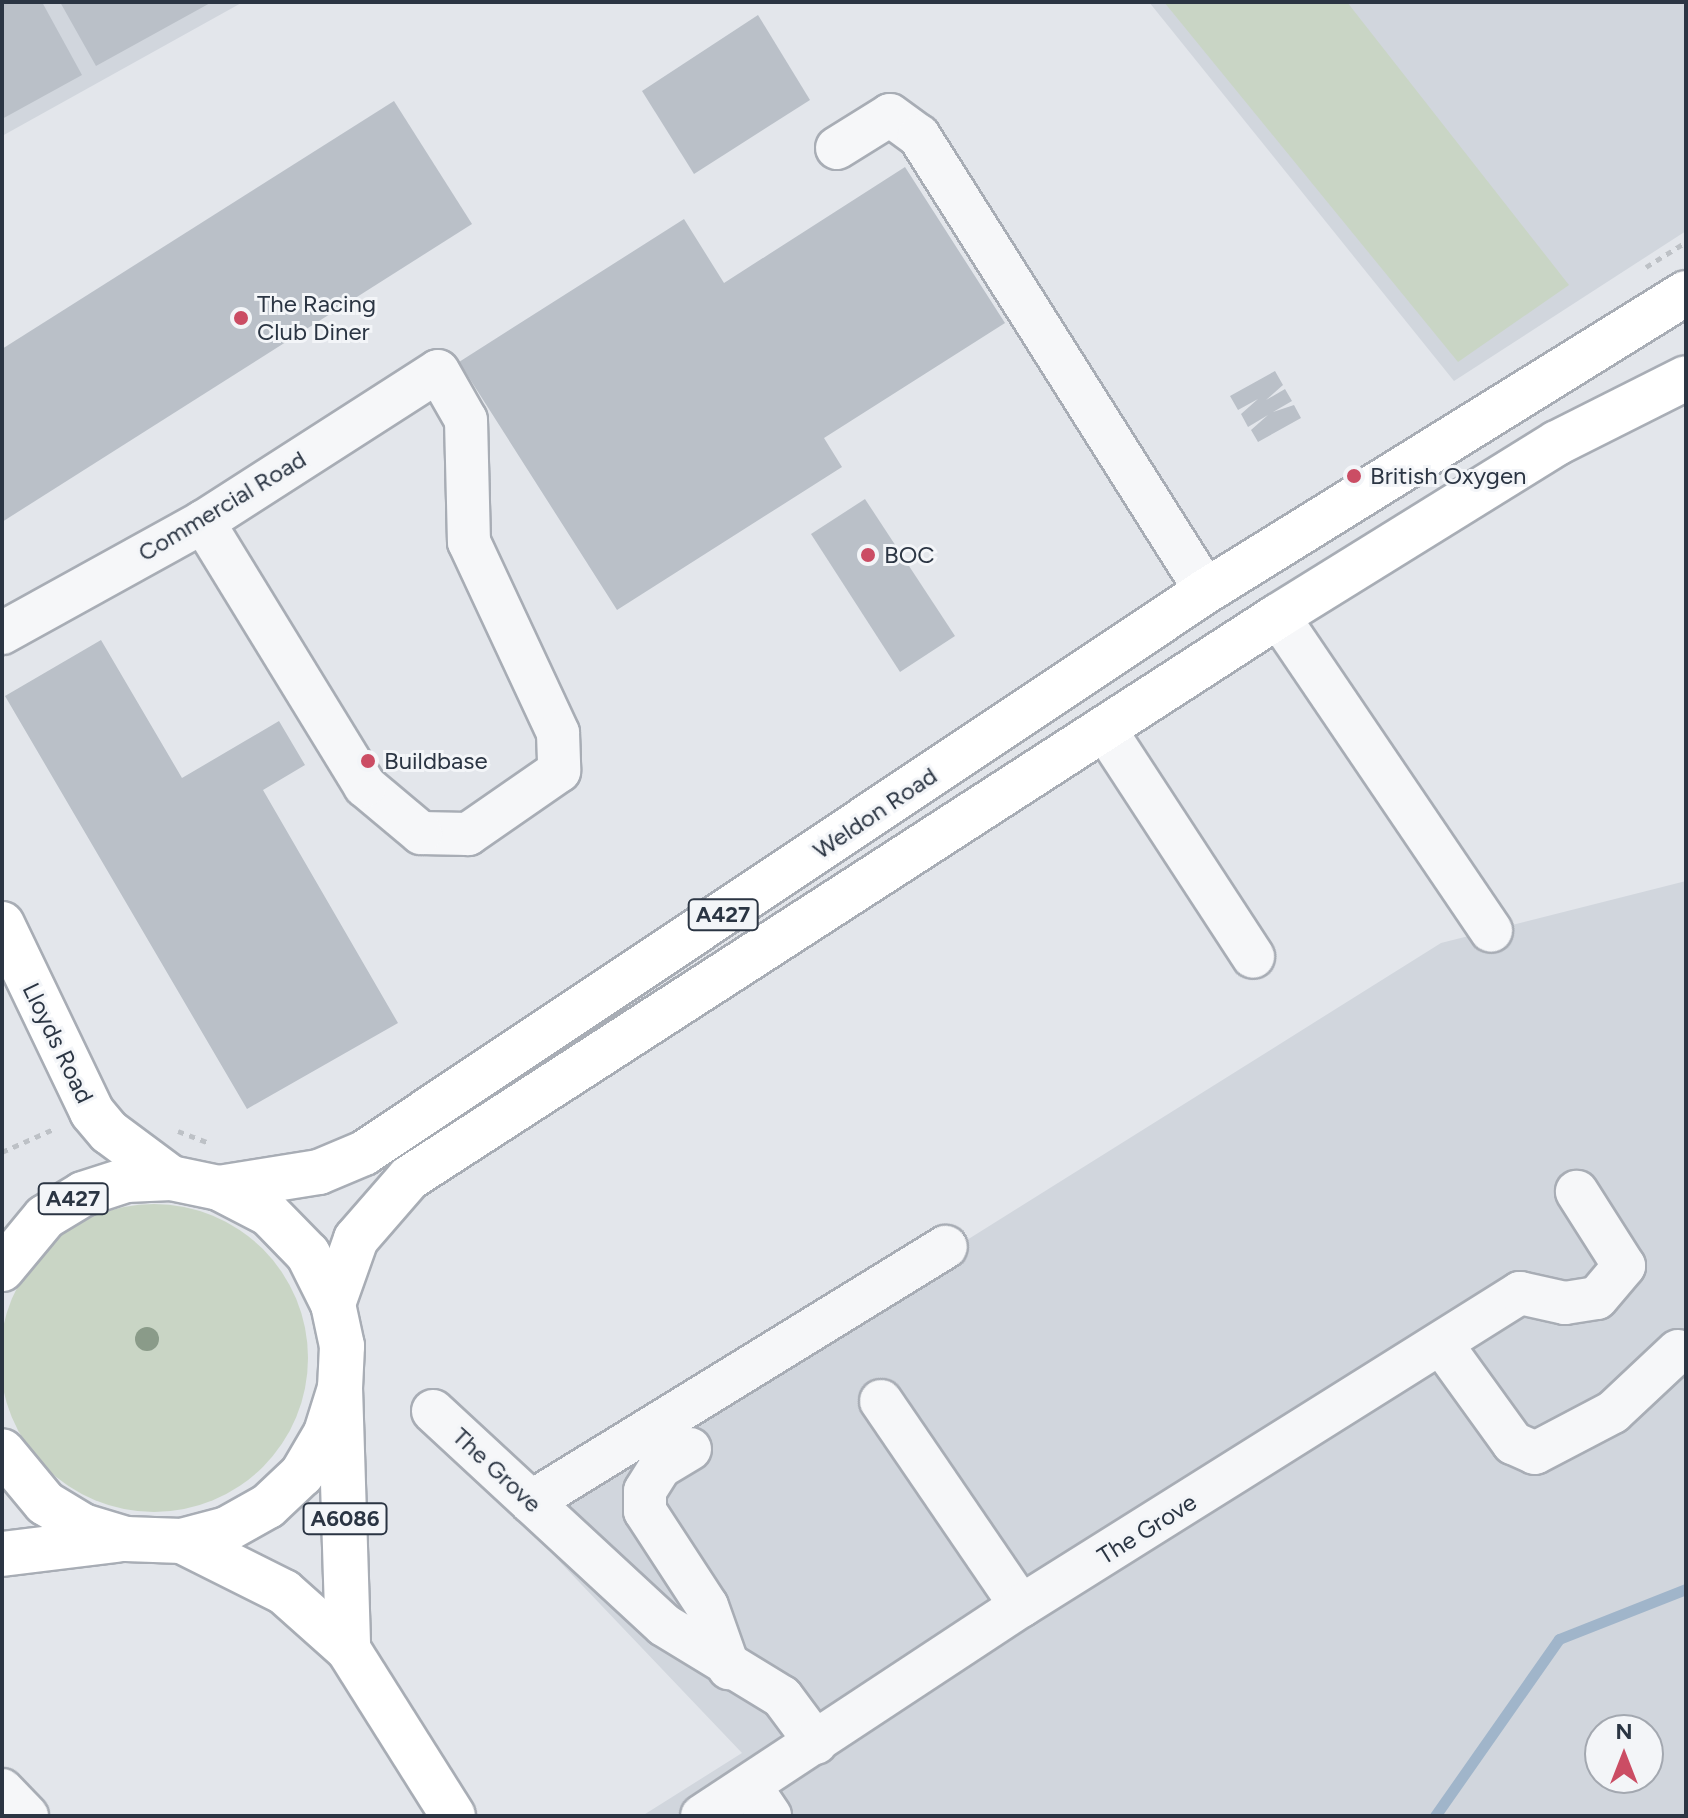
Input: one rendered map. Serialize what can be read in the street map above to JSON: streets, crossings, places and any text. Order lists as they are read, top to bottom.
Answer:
{
  "streets": {
    "main road": [
      "Weldon Road",
      "A427",
      "Lloyds Road",
      "A6086"
    ],
    "street": ["Commercial Road", "The Grove"]
  },
  "crossings": [
    ["Weldon Road", "A427"],
    ["A427", "Lloyds Road"],
    ["A427", "A6086"]
  ],
  "places": [
    "The Racing Club Diner",
    "British Oxygen",
    "BOC",
    "Buildbase"
  ],
  "north": "top"
}
